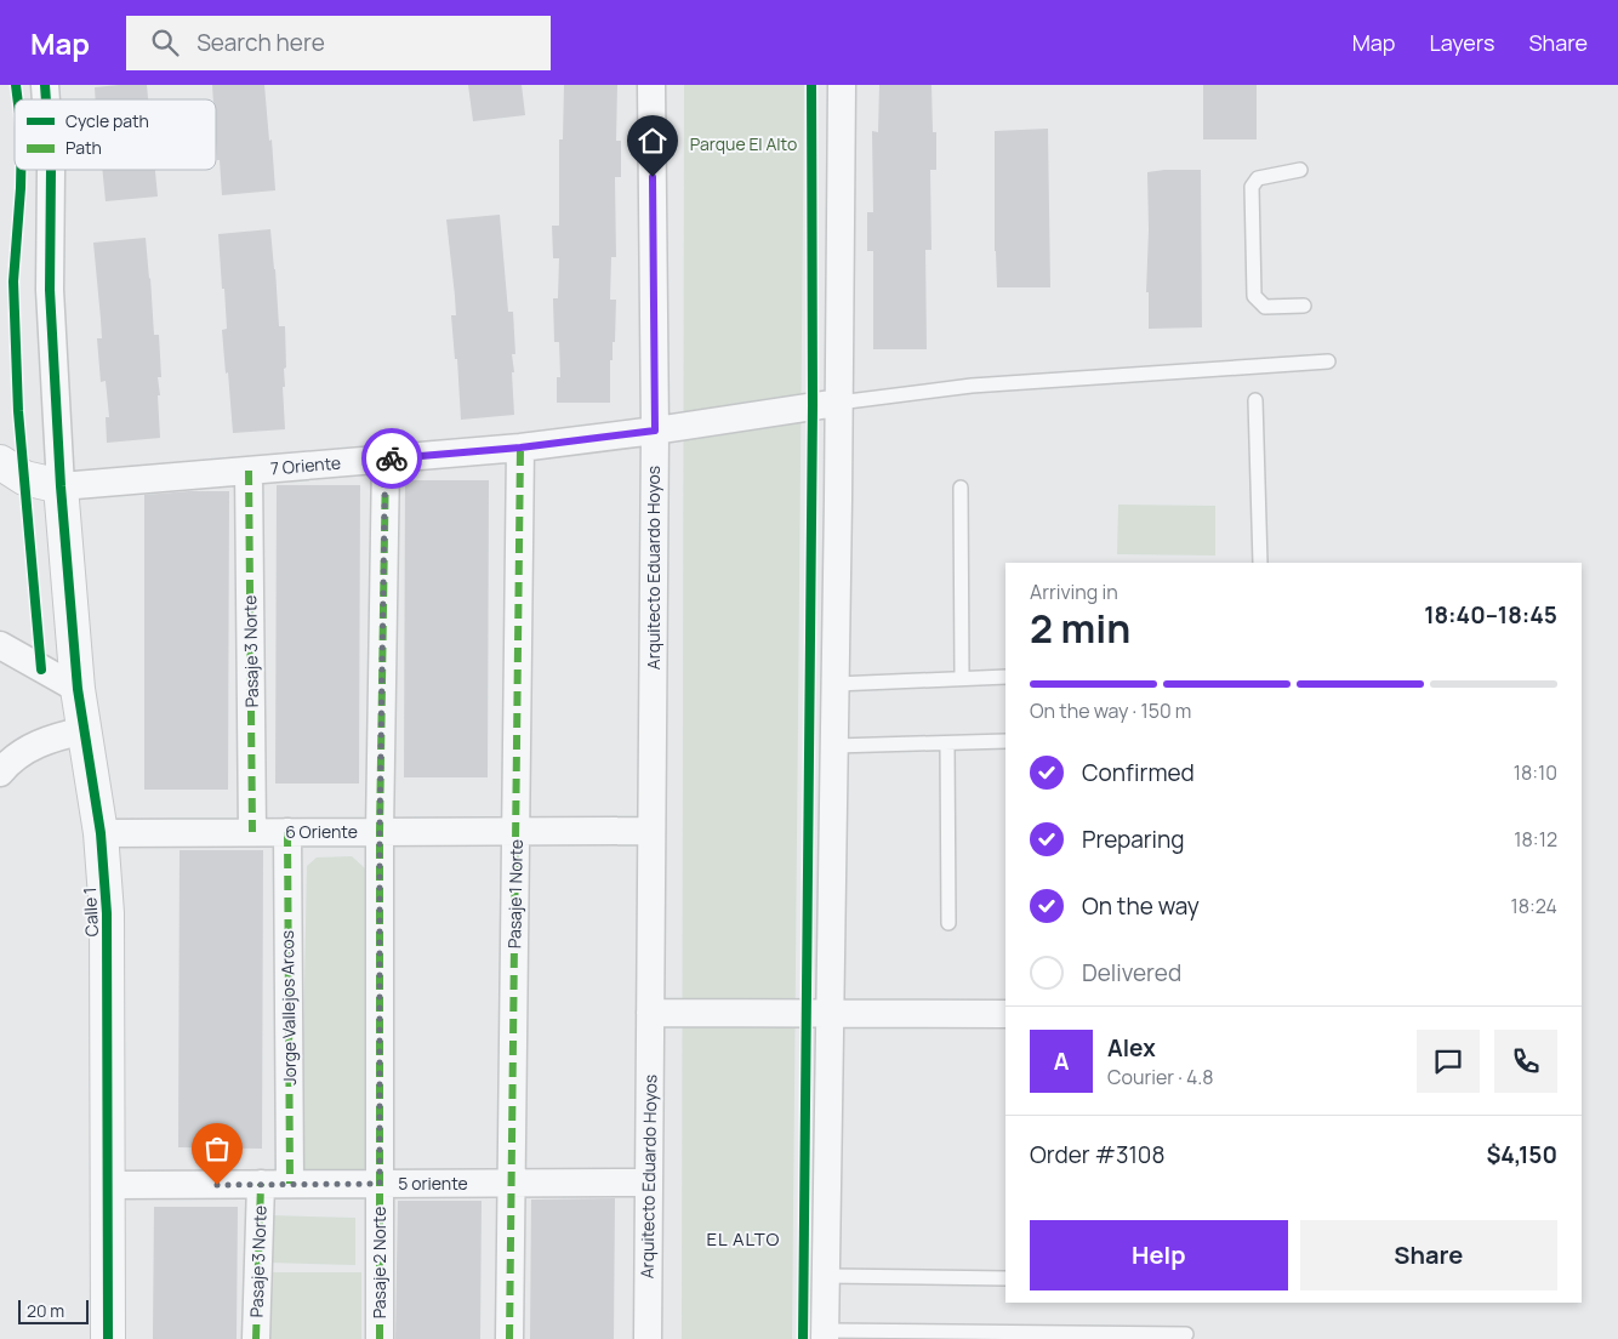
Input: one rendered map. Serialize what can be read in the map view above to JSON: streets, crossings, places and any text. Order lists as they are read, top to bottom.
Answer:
{
  "streets": {
    "street": [
      "7 Oriente",
      "Arquitecto Eduardo Hoyos",
      "Pasaje 3 Norte",
      "6 Oriente",
      "Pasaje 1 Norte",
      "Calle 1",
      "Jorge Vallejos Arcos",
      "5 oriente",
      "Pasaje 2 Norte"
    ]
  },
  "crossings": [
    ["7 Oriente", "Arquitecto Eduardo Hoyos"],
    ["7 Oriente", "Pasaje 3 Norte"],
    ["7 Oriente", "Pasaje 1 Norte"],
    ["7 Oriente", "Calle 1"],
    ["7 Oriente", "Pasaje 2 Norte"],
    ["Arquitecto Eduardo Hoyos", "6 Oriente"],
    ["Arquitecto Eduardo Hoyos", "5 oriente"],
    ["Pasaje 3 Norte", "6 Oriente"],
    ["Pasaje 3 Norte", "5 oriente"],
    ["6 Oriente", "Pasaje 1 Norte"],
    ["6 Oriente", "Calle 1"],
    ["6 Oriente", "Jorge Vallejos Arcos"],
    ["6 Oriente", "Pasaje 2 Norte"],
    ["Pasaje 1 Norte", "5 oriente"],
    ["Calle 1", "5 oriente"],
    ["Jorge Vallejos Arcos", "5 oriente"],
    ["5 oriente", "Pasaje 2 Norte"]
  ],
  "districts": ["EL ALTO"],
  "parks": ["Parque El Alto"],
  "legend": ["Cycle path", "Path"],
  "scale_bar": "20 m",
  "page": {
    "header": "Map",
    "search": "Search here",
    "nav": ["Map", "Layers", "Share"],
    "heading": ["2 min", "Arriving in", "18:40–18:45"],
    "panel": [
      "Alex",
      "Courier · 4.8",
      "Order #3108",
      "$4,150"
    ],
    "bar": "On the way · 150 m",
    "list": [
      ["Confirmed", "18:10"],
      ["Preparing", "18:12"],
      ["On the way", "18:24"],
      "Delivered"
    ],
    "round": "A",
    "buttons": ["Help", "Share"],
    "scale": "20 m"
  }
}
